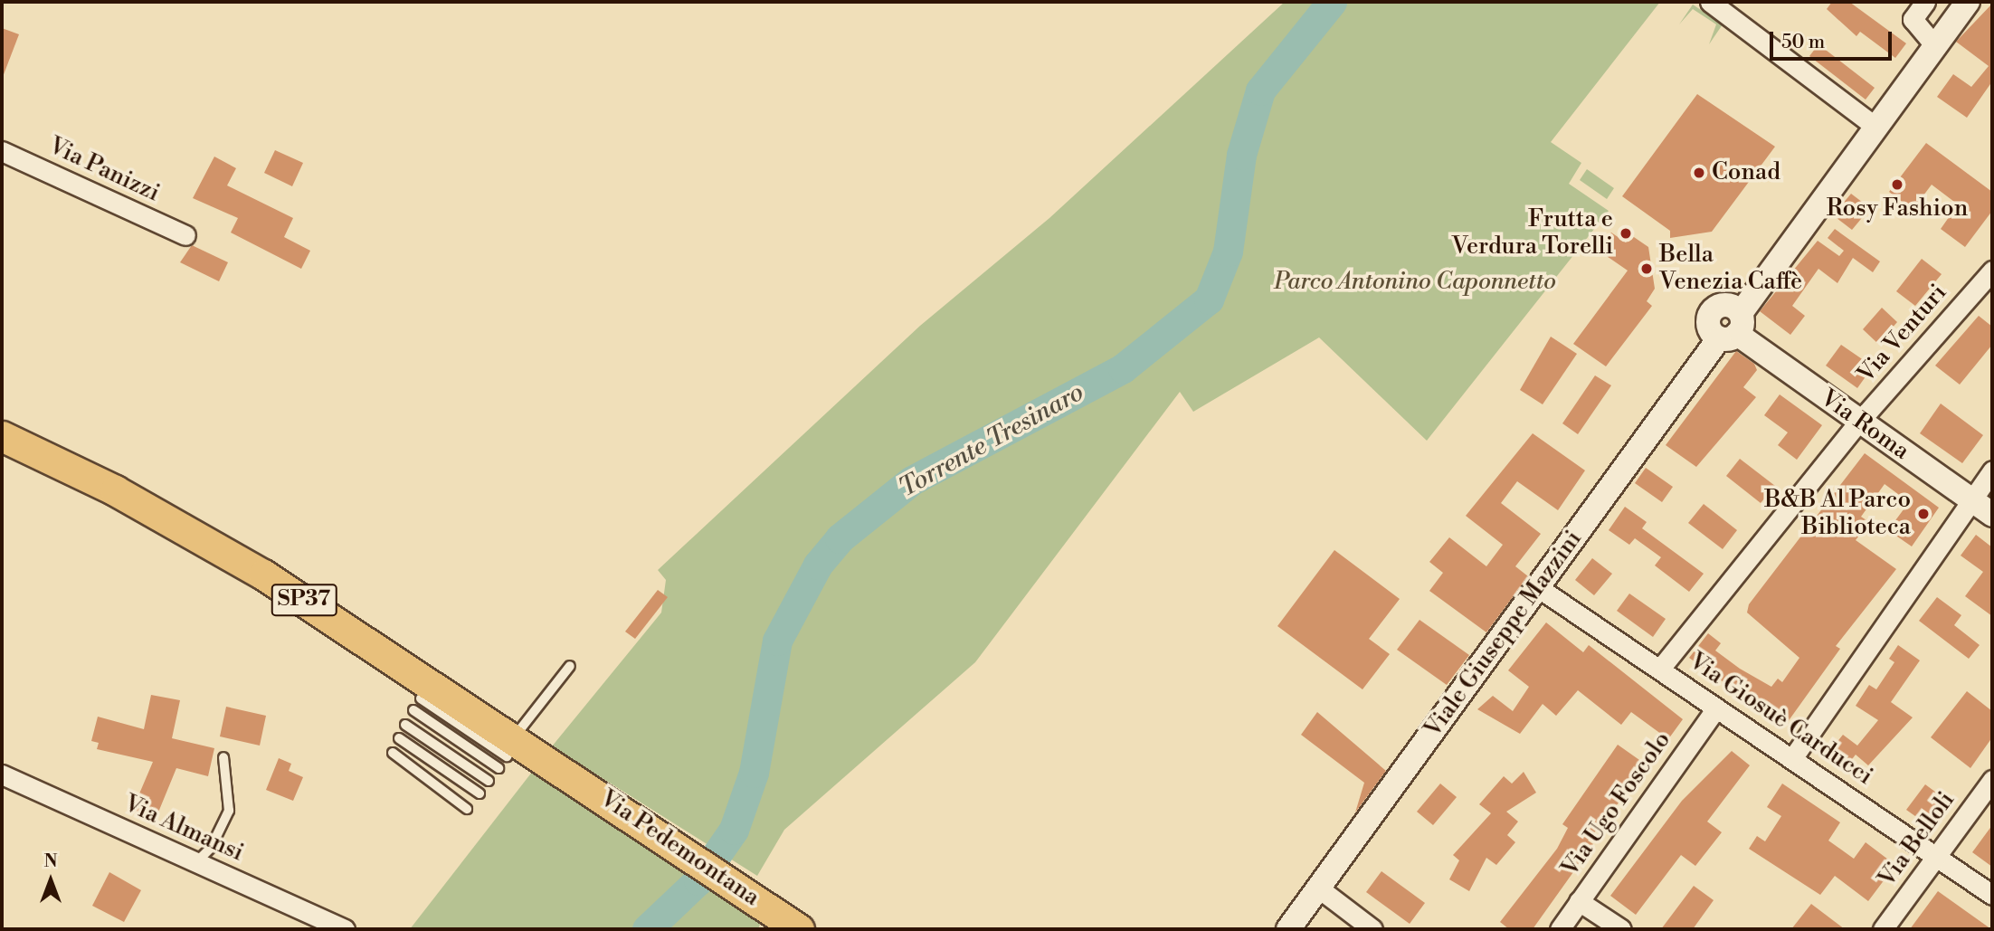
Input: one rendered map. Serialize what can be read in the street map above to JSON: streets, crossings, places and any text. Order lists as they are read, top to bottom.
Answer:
{
  "streets": {
    "main road": ["SP37", "Via Pedemontana"],
    "street": [
      "Via Panizzi",
      "Via Venturi",
      "Via Roma",
      "Viale Giuseppe Mazzini",
      "Via Giosuè Carducci",
      "Via Ugo Foscolo",
      "Via Almansi",
      "Via Belloli"
    ]
  },
  "crossings": [
    ["Via Venturi", "Via Roma"],
    ["Via Venturi", "Via Giosuè Carducci"],
    ["Via Roma", "Viale Giuseppe Mazzini"],
    ["SP37", "Via Pedemontana"],
    ["Viale Giuseppe Mazzini", "Via Giosuè Carducci"],
    ["Via Giosuè Carducci", "Via Ugo Foscolo"],
    ["Via Giosuè Carducci", "Via Belloli"]
  ],
  "water": ["Torrente Tresinaro"],
  "parks": ["Parco Antonino Caponnetto"],
  "places": [
    "Conad",
    "Rosy Fashion",
    "Frutta e Verdura Torelli",
    "Bella Venezia Caffè",
    "B&B Al Parco Biblioteca"
  ],
  "scale_bar": "50 m",
  "north": "top"
}
